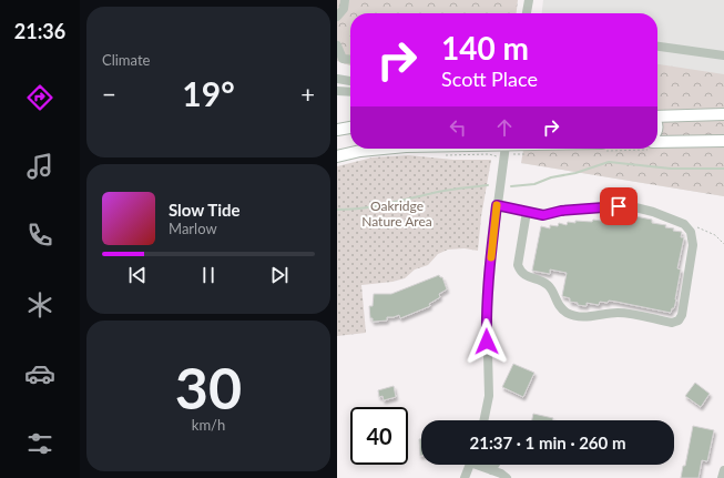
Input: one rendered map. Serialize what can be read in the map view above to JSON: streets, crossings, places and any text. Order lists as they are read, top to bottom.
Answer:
{
  "parks": ["Oakridge Nature Area"],
  "page": {
    "tabs": "21:36",
    "tile": [
      "Climate",
      ["30", "km/h"]
    ],
    "turn": ["140 m", "Scott Place"],
    "heat": ["−", "19°", "+"],
    "song": ["Slow Tide", "Marlow"],
    "limit": "40",
    "trip": "21:37 · 1 min · 260 m"
  }
}
